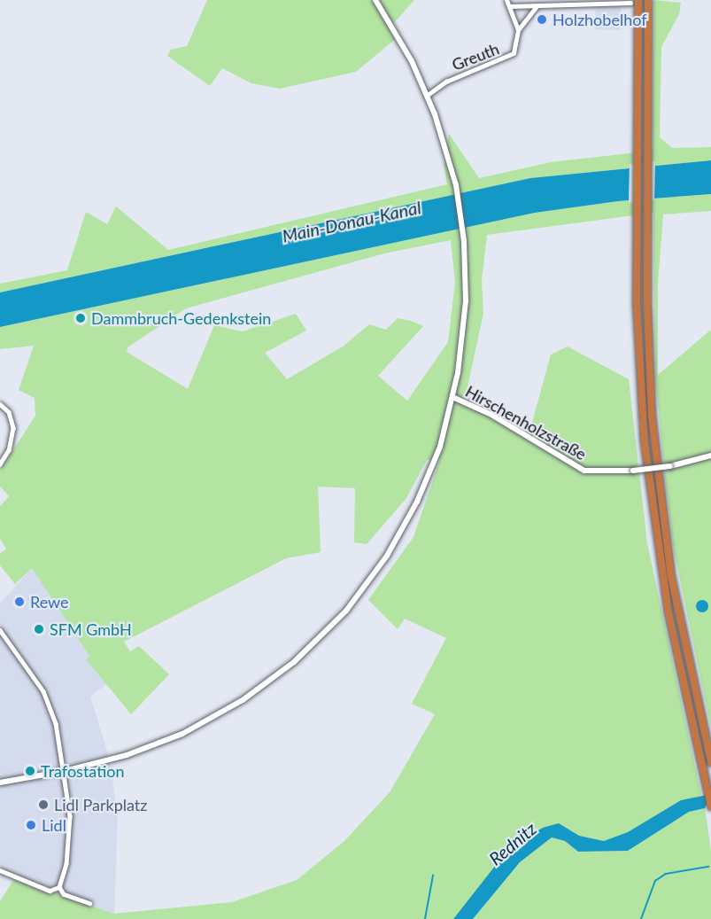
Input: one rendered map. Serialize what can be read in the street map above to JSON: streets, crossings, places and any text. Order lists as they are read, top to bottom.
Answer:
{
  "streets": {
    "main road": ["Hirschenholzstraße"],
    "street": ["Greuth"]
  },
  "water": ["Main-Donau-Kanal", "Rednitz"],
  "places": [
    "Holzhobelhof",
    "Dammbruch-Gedenkstein",
    "Rewe",
    "SFM GmbH",
    "Trafostation",
    "Lidl Parkplatz",
    "Lidl"
  ]
}
